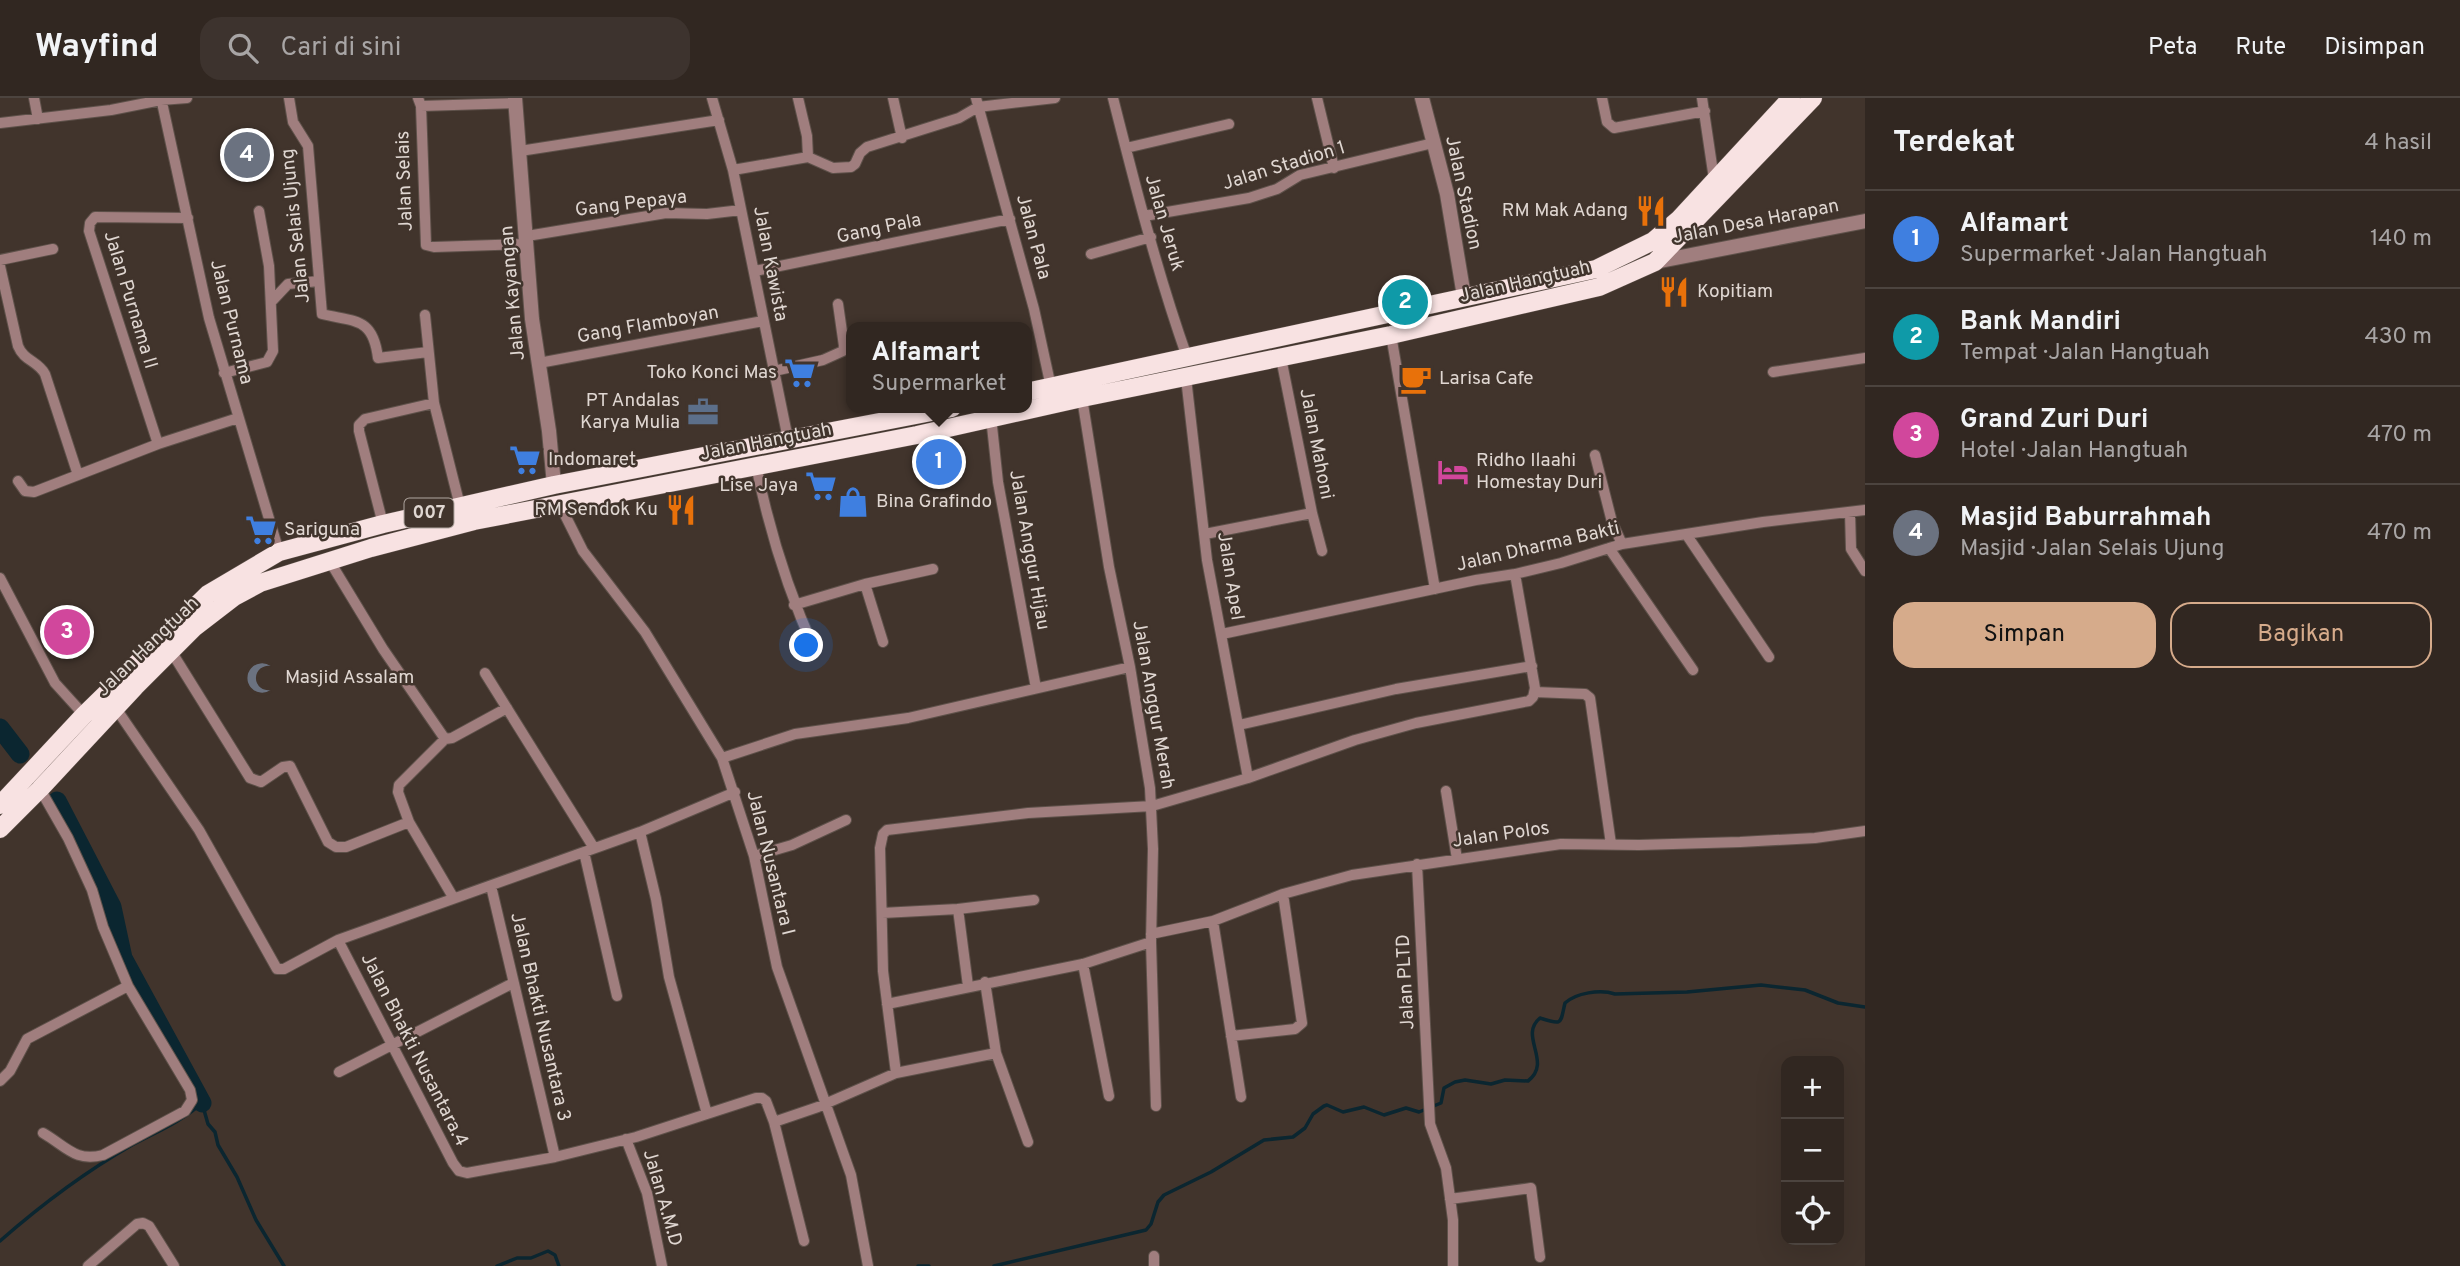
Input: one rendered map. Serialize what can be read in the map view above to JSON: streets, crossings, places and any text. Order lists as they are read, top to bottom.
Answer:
{
  "streets": {
    "highway": ["Jalan Hangtuah", "007"],
    "street": [
      "Jalan Stadion 1",
      "Jalan Selais",
      "Jalan Stadion",
      "Gang Pepaya",
      "Jalan Desa Harapan",
      "Jalan Jeruk",
      "Jalan Selais Ujung",
      "Gang Pala",
      "Jalan Pala",
      "Jalan Kawista",
      "Jalan Kayangan",
      "Jalan Purnama II",
      "Jalan Purnama",
      "Gang Flamboyan",
      "Jalan Mahoni",
      "Jalan Dharma Bakti",
      "Jalan Anggur Hijau",
      "Jalan Apel",
      "Jalan Anggur Merah",
      "Jalan Polos",
      "Jalan Nusantara I",
      "Jalan PLTD",
      "Jalan Bhakti Nusantara 3",
      "Jalan Bhakti Nusantara.4",
      "Jalan A.M.D"
    ]
  },
  "crossings": [
    ["Jalan Stadion 1", "Jalan Stadion"],
    ["Jalan Stadion 1", "Jalan Jeruk"],
    ["Jalan Selais", "Gang Pepaya"],
    ["Jalan Selais", "Jalan Kayangan"],
    ["Jalan Stadion", "Jalan Hangtuah"],
    ["Gang Pepaya", "Jalan Kawista"],
    ["Gang Pepaya", "Jalan Kayangan"],
    ["Jalan Desa Harapan", "Jalan Hangtuah"],
    ["Jalan Jeruk", "Jalan Hangtuah"],
    ["Gang Pala", "Jalan Pala"],
    ["Gang Pala", "Jalan Kawista"],
    ["Jalan Pala", "Jalan Hangtuah"],
    ["Jalan Kawista", "Jalan Hangtuah"],
    ["Jalan Kawista", "Gang Flamboyan"],
    ["Jalan Hangtuah", "Jalan Kayangan"],
    ["Jalan Hangtuah", "Jalan Purnama"],
    ["Jalan Hangtuah", "Jalan Mahoni"],
    ["Jalan Hangtuah", "Jalan Anggur Hijau"],
    ["Jalan Hangtuah", "Jalan Apel"],
    ["Jalan Hangtuah", "Jalan Anggur Merah"],
    ["Jalan Hangtuah", "Jalan Nusantara I"],
    ["Jalan Kayangan", "Gang Flamboyan"],
    ["Jalan Purnama II", "Jalan Purnama"],
    ["Jalan Mahoni", "Jalan Apel"],
    ["Jalan Dharma Bakti", "Jalan Apel"],
    ["Jalan Anggur Merah", "Jalan Polos"],
    ["Jalan Polos", "Jalan PLTD"],
    ["Jalan Bhakti Nusantara 3", "Jalan Bhakti Nusantara.4"]
  ],
  "places": {
    "restaurant": ["RM Mak Adang", "Kopitiam", "RM Sendok Ku"],
    "supermarket": [
      "Toko Konci Mas",
      "Indomaret",
      "Lise Jaya",
      "Sariguna"
    ],
    "cafe": ["Larisa Cafe"],
    "office": ["PT Andalas Karya Mulia"],
    "hotel": ["Ridho Ilaahi Homestay Duri"],
    "shop": ["Bina Grafindo"],
    "mosque": ["Masjid Assalam"]
  },
  "page": {
    "header": "Wayfind",
    "search": "Cari di sini",
    "nav": ["Peta", "Rute", "Disimpan"],
    "heading": ["Terdekat", "4 hasil"],
    "pins": [
      "4",
      "2",
      "1",
      "3"
    ],
    "list": [
      {
        "mark": "1",
        "name": "Alfamart",
        "note": "Supermarket · Jalan Hangtuah",
        "value": "140 m"
      },
      {
        "mark": "2",
        "name": "Bank Mandiri",
        "note": "Tempat · Jalan Hangtuah",
        "value": "430 m"
      },
      {
        "mark": "3",
        "name": "Grand Zuri Duri",
        "note": "Hotel · Jalan Hangtuah",
        "value": "470 m"
      },
      {
        "mark": "4",
        "name": "Masjid Baburrahmah",
        "note": "Masjid · Jalan Selais Ujung",
        "value": "470 m"
      }
    ],
    "popup": ["Alfamart", "Supermarket"],
    "buttons": ["Simpan", "Bagikan"],
    "map_buttons": ["+", "−"]
  }
}
